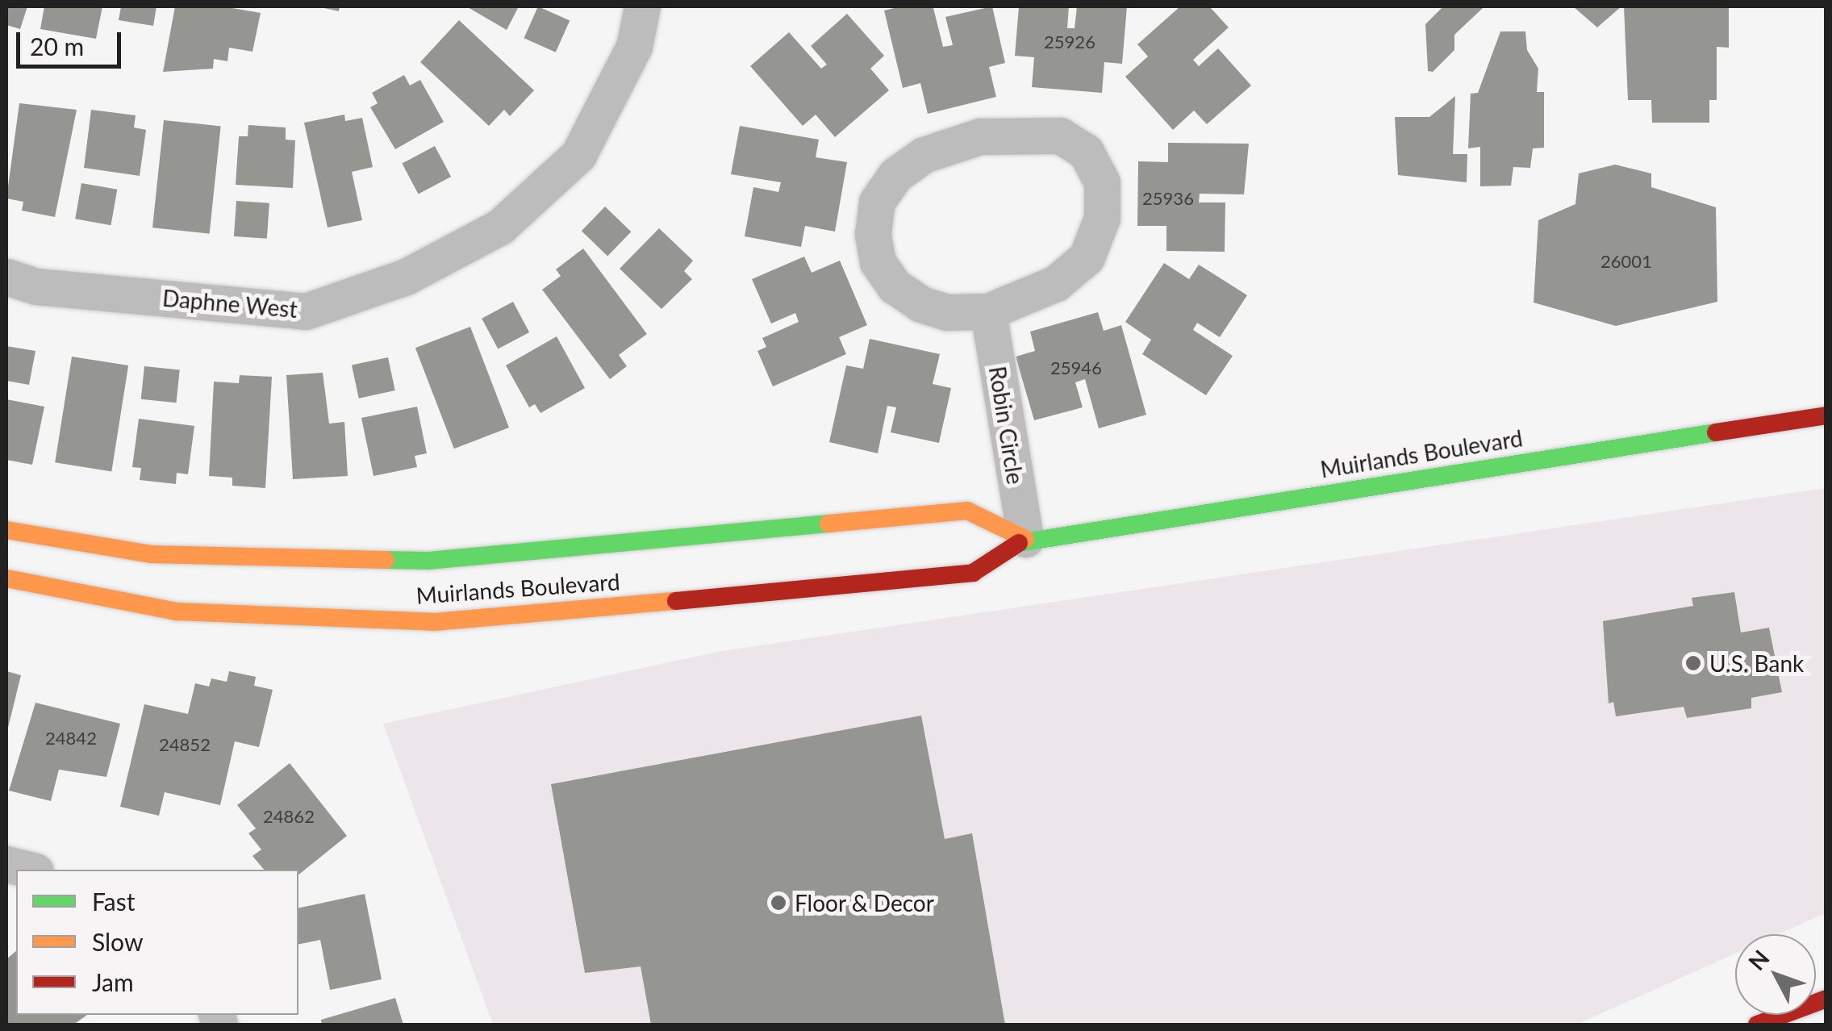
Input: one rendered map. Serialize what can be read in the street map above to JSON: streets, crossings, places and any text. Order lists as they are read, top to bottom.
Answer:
{
  "streets": {
    "main road": ["Muirlands Boulevard"],
    "street": ["Daphne West", "Robin Circle"]
  },
  "crossings": [
    ["Robin Circle", "Muirlands Boulevard"]
  ],
  "places": ["U.S. Bank", "Floor & Decor"],
  "house_numbers": [
    "25926",
    "25936",
    "26001",
    "25946",
    "24842",
    "24852",
    "24862"
  ],
  "legend": ["Fast", "Slow", "Jam"],
  "scale_bar": "20 m",
  "north": "top left"
}
